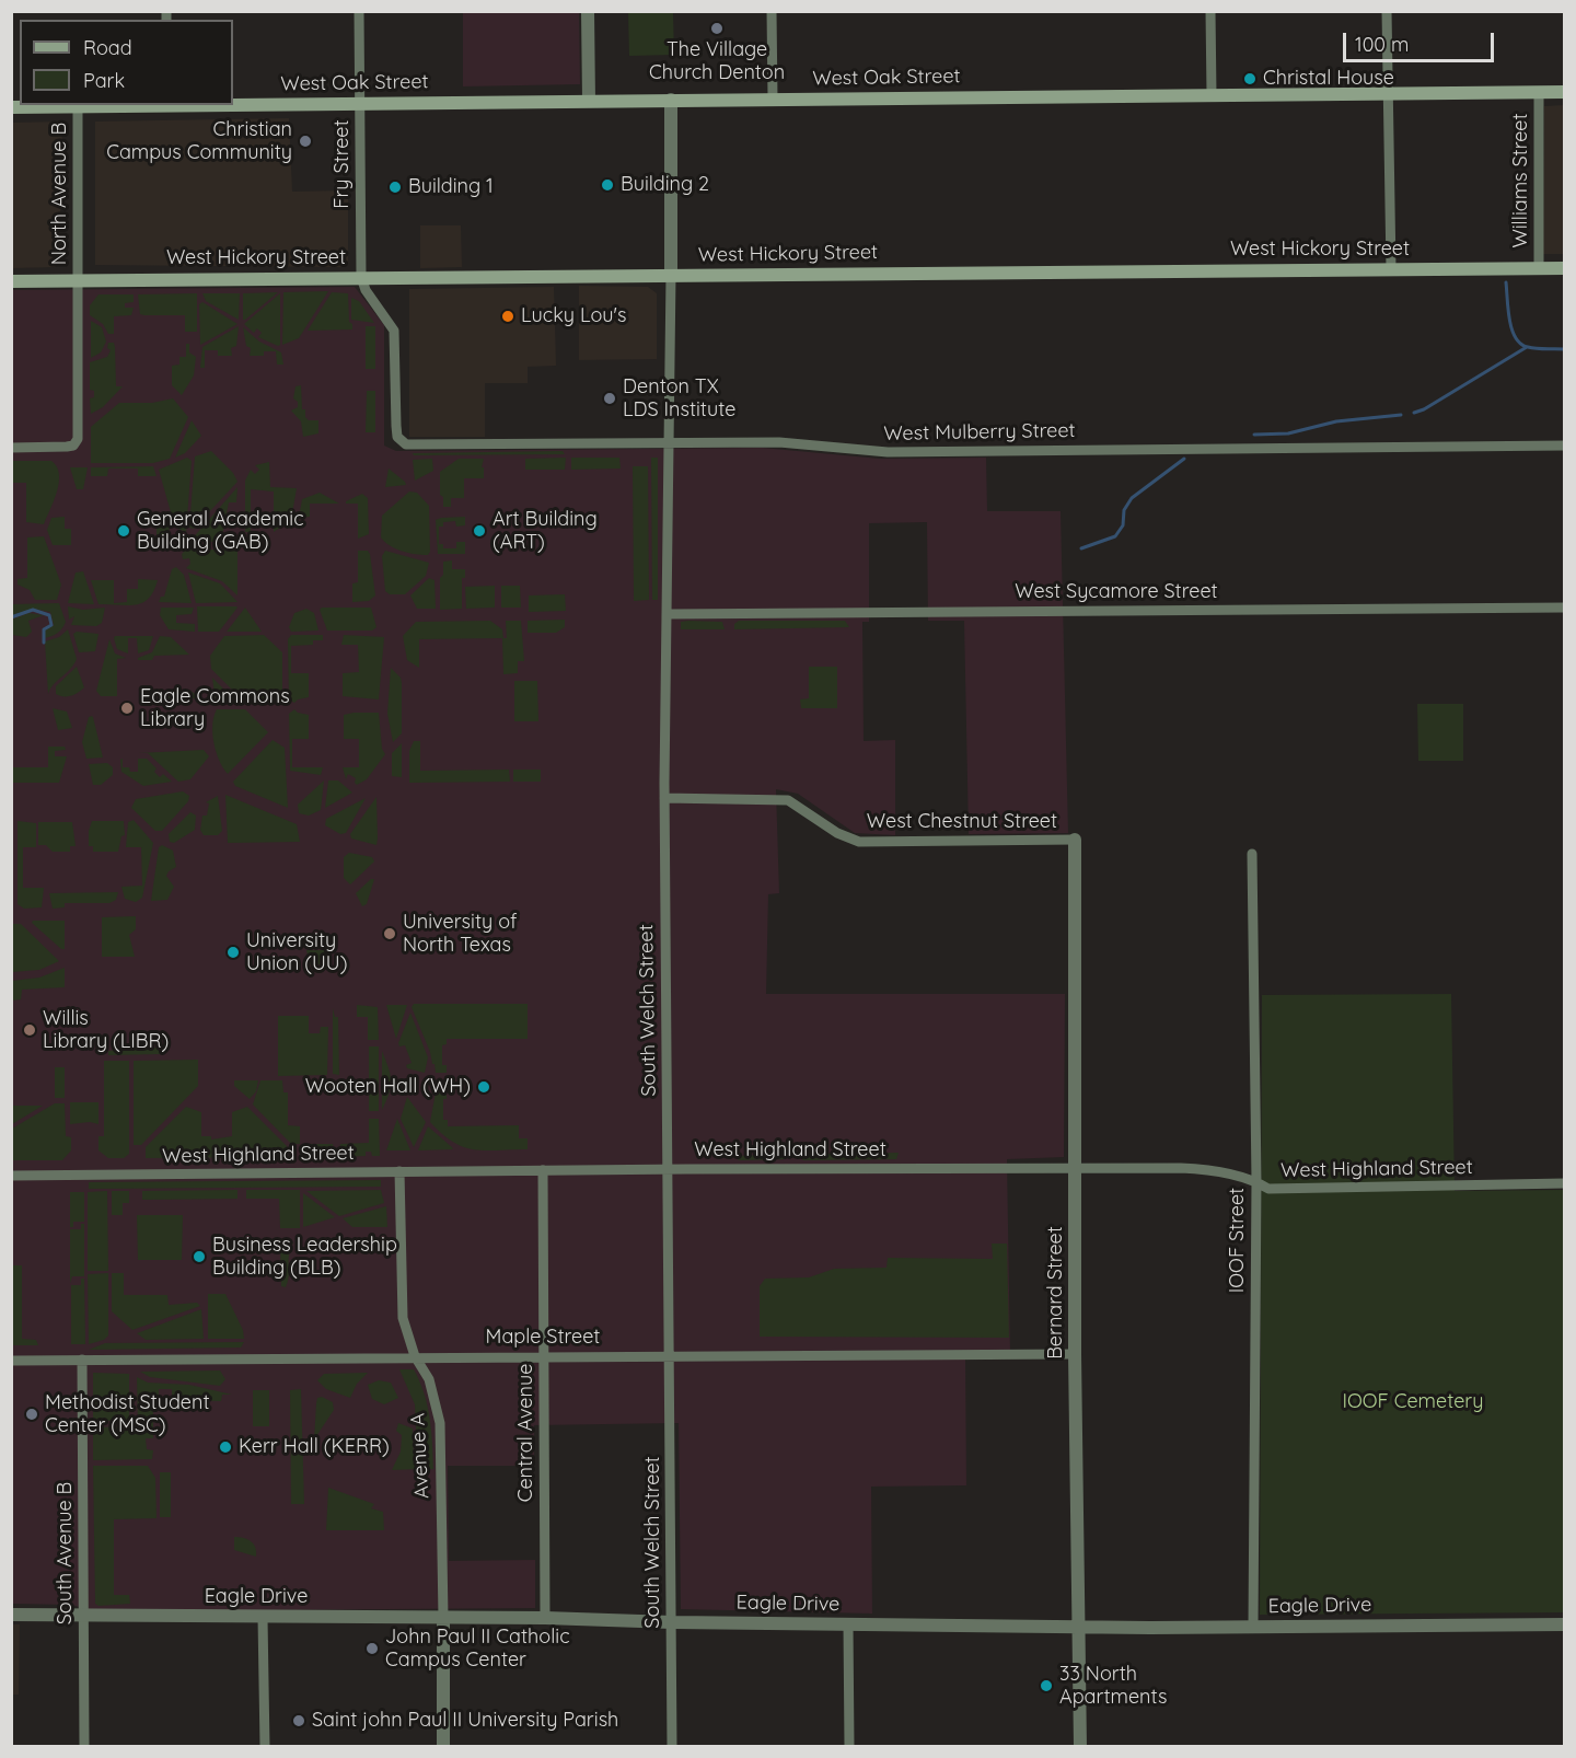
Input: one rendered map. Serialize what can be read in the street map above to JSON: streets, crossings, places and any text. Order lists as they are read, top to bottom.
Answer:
{
  "streets": {
    "main road": ["West Oak Street", "West Hickory Street"],
    "street": [
      "Fry Street",
      "Williams Street",
      "North Avenue B",
      "West Mulberry Street",
      "West Sycamore Street",
      "West Chestnut Street",
      "South Welch Street",
      "West Highland Street",
      "IOOF Street",
      "Bernard Street",
      "Maple Street",
      "Central Avenue",
      "Avenue A",
      "South Avenue B",
      "Eagle Drive"
    ]
  },
  "crossings": [
    ["West Oak Street", "Fry Street"],
    ["West Oak Street", "Williams Street"],
    ["West Oak Street", "North Avenue B"],
    ["Fry Street", "West Hickory Street"],
    ["Fry Street", "West Mulberry Street"],
    ["Williams Street", "West Hickory Street"],
    ["North Avenue B", "West Hickory Street"],
    ["West Hickory Street", "West Mulberry Street"],
    ["West Hickory Street", "South Welch Street"],
    ["West Mulberry Street", "South Welch Street"],
    ["West Sycamore Street", "South Welch Street"],
    ["West Chestnut Street", "South Welch Street"],
    ["West Chestnut Street", "Bernard Street"],
    ["South Welch Street", "West Highland Street"],
    ["South Welch Street", "Maple Street"],
    ["South Welch Street", "Eagle Drive"],
    ["West Highland Street", "IOOF Street"],
    ["West Highland Street", "Bernard Street"],
    ["West Highland Street", "Central Avenue"],
    ["West Highland Street", "Avenue A"],
    ["IOOF Street", "Eagle Drive"],
    ["Bernard Street", "Maple Street"],
    ["Bernard Street", "Eagle Drive"],
    ["Maple Street", "Central Avenue"],
    ["Maple Street", "Avenue A"],
    ["Maple Street", "South Avenue B"],
    ["Central Avenue", "Eagle Drive"],
    ["Avenue A", "Eagle Drive"],
    ["South Avenue B", "Eagle Drive"]
  ],
  "parks": ["IOOF Cemetery"],
  "places": [
    "The Village Church Denton",
    "Christal House",
    "Christian Campus Community",
    "Building 2",
    "Building 1",
    "Lucky Lou's",
    "Denton TX LDS Institute",
    "General Academic Building (GAB)",
    "Art Building (ART)",
    "Eagle Commons Library",
    "University of North Texas",
    "University Union (UU)",
    "Willis Library (LIBR)",
    "Wooten Hall (WH)",
    "Business Leadership Building (BLB)",
    "Methodist Student Center (MSC)",
    "Kerr Hall (KERR)",
    "John Paul II Catholic Campus Center",
    "33 North Apartments",
    "Saint john Paul II University Parish"
  ],
  "legend": ["Road", "Park"],
  "scale_bar": "100 m"
}
